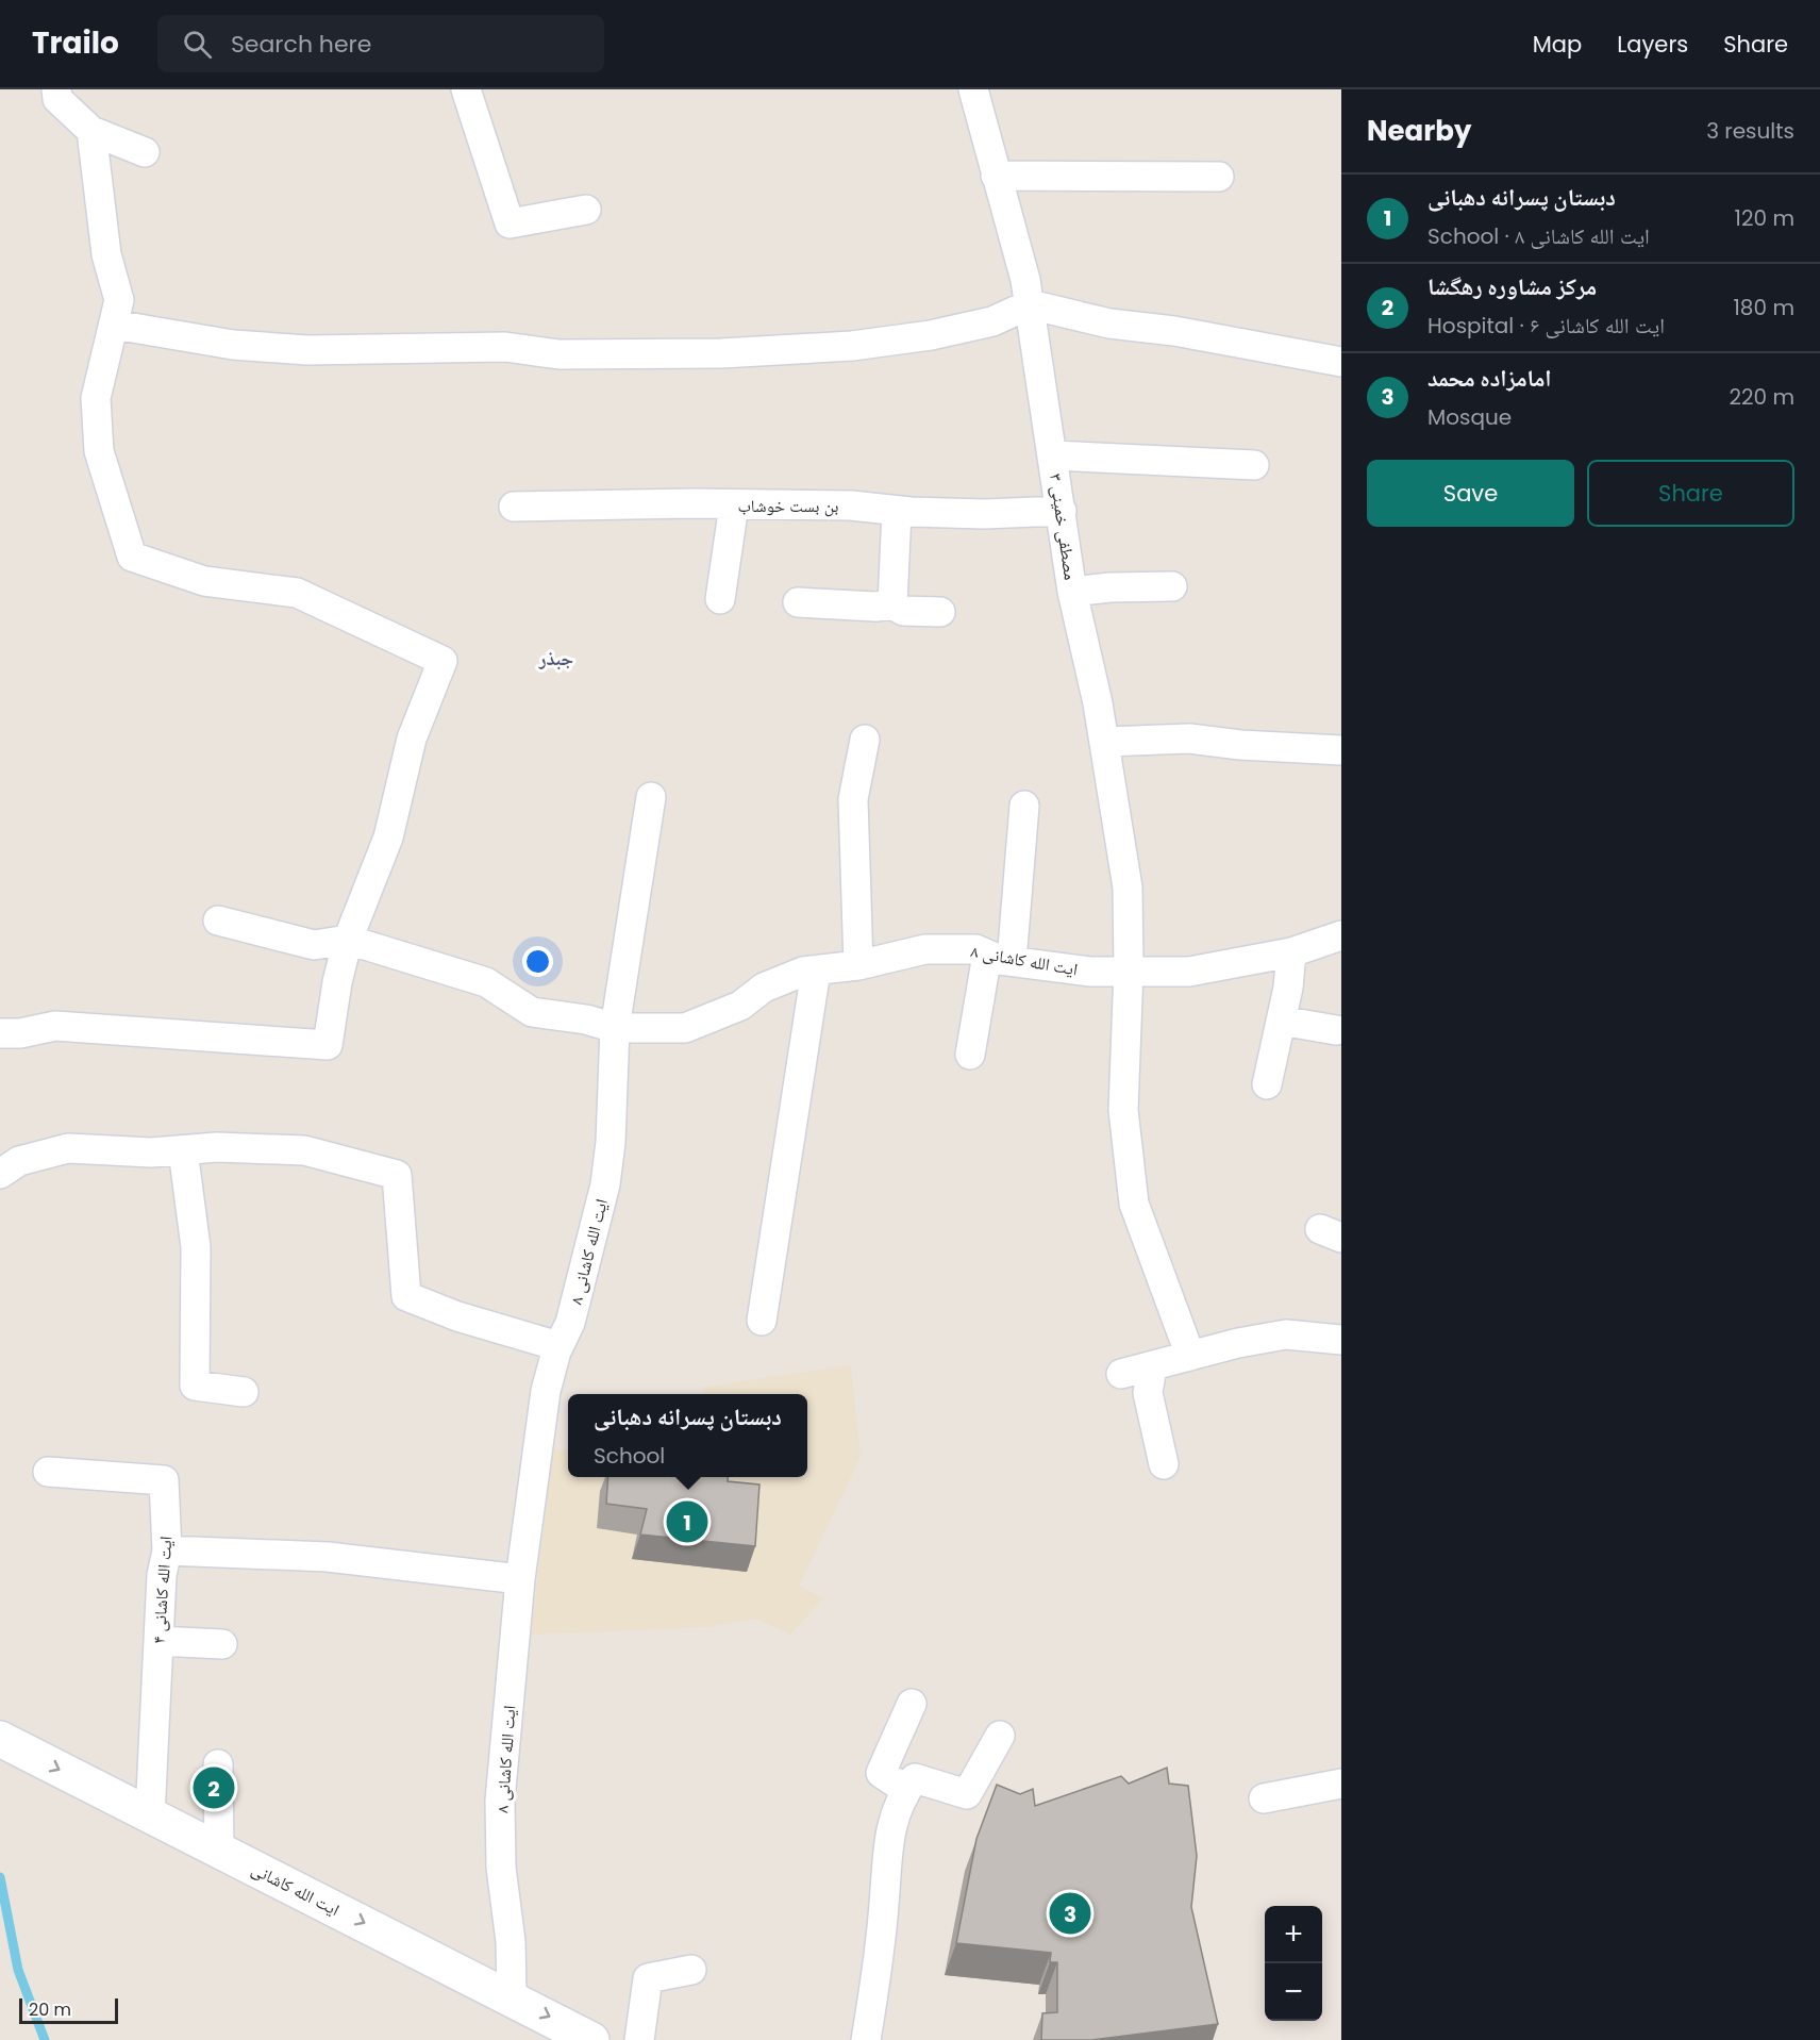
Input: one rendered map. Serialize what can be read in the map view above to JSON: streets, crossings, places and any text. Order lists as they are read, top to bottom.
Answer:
{
  "streets": {
    "main road": ["ایت الله کاشانی"],
    "street": [
      "بن بست خوشاب",
      "مصطفی خمینی ۳",
      "ایت الله کاشانی ۸",
      "ایت الله کاشانی ۴"
    ]
  },
  "crossings": [
    ["بن بست خوشاب", "مصطفی خمینی ۳"],
    ["مصطفی خمینی ۳", "ایت الله کاشانی ۸"],
    ["ایت الله کاشانی ۸", "ایت الله کاشانی"],
    ["ایت الله کاشانی ۴", "ایت الله کاشانی"]
  ],
  "one_way": ["ایت الله کاشانی"],
  "districts": ["جبذر"],
  "scale_bar": "20 m",
  "page": {
    "header": "Trailo",
    "search": "Search here",
    "nav": ["Map", "Layers", "Share"],
    "heading": ["Nearby", "3 results"],
    "list": [
      {
        "mark": "1",
        "name": "دبستان پسرانه دهبانی",
        "note": "School · ایت الله کاشانی ۸",
        "value": "120 m"
      },
      {
        "mark": "2",
        "name": "مرکز مشاوره رهگشا",
        "note": "Hospital · ایت الله کاشانی ۶",
        "value": "180 m"
      },
      {
        "mark": "3",
        "name": "امامزاده محمد",
        "note": "Mosque",
        "value": "220 m"
      }
    ],
    "buttons": ["Save", "Share"],
    "popup": ["دبستان پسرانه دهبانی", "School"],
    "pins": ["1", "2", "3"],
    "map_buttons": ["+", "−"],
    "scale": "20 m"
  }
}
